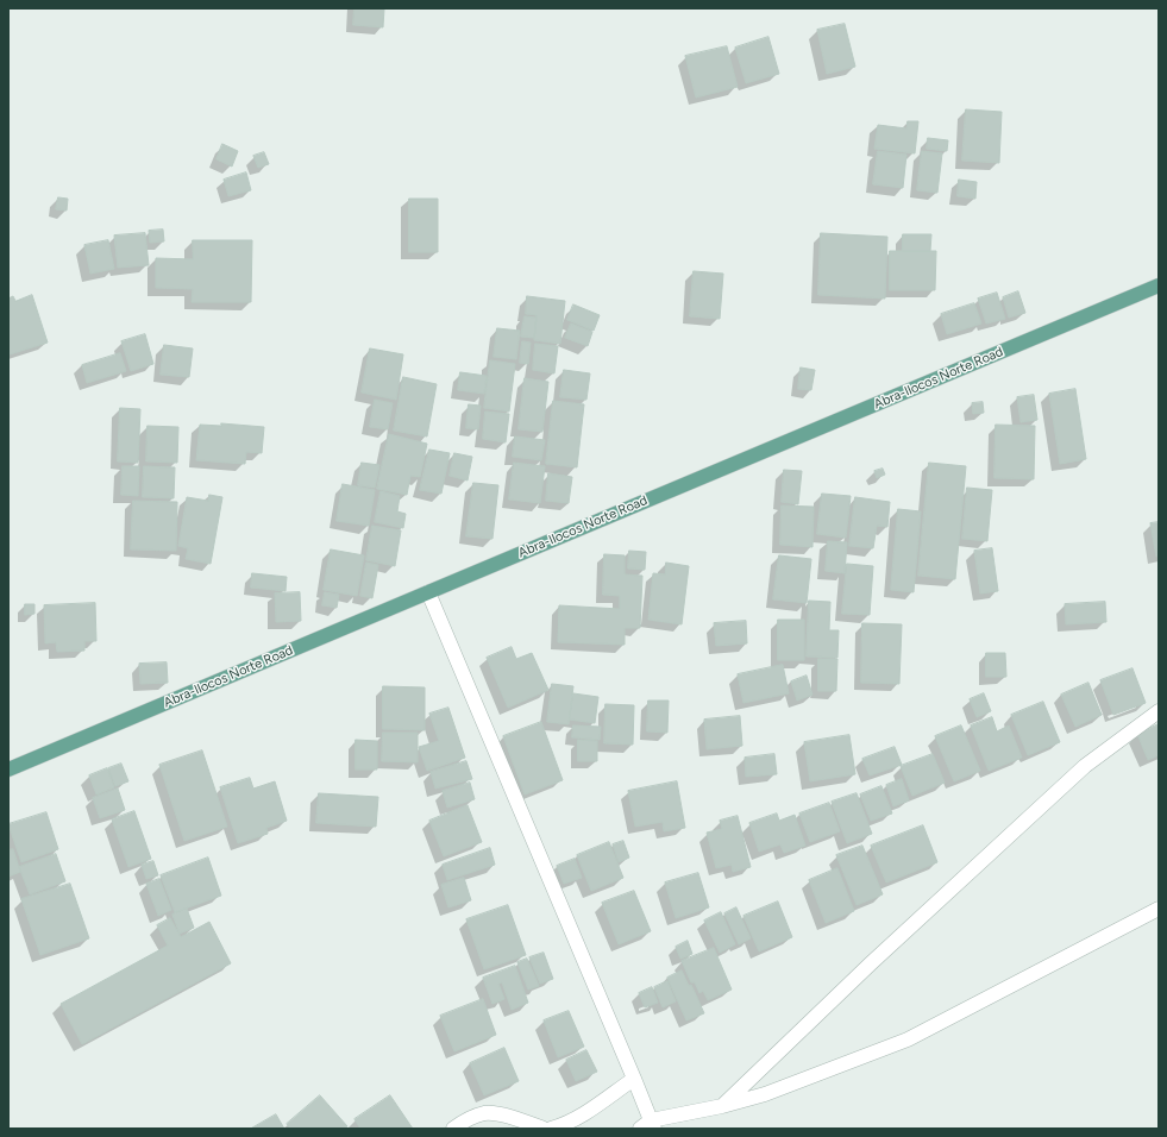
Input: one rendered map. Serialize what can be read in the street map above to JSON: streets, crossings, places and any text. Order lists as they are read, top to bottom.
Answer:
{
  "streets": {
    "main road": ["Abra-Ilocos Norte Road"]
  }
}
